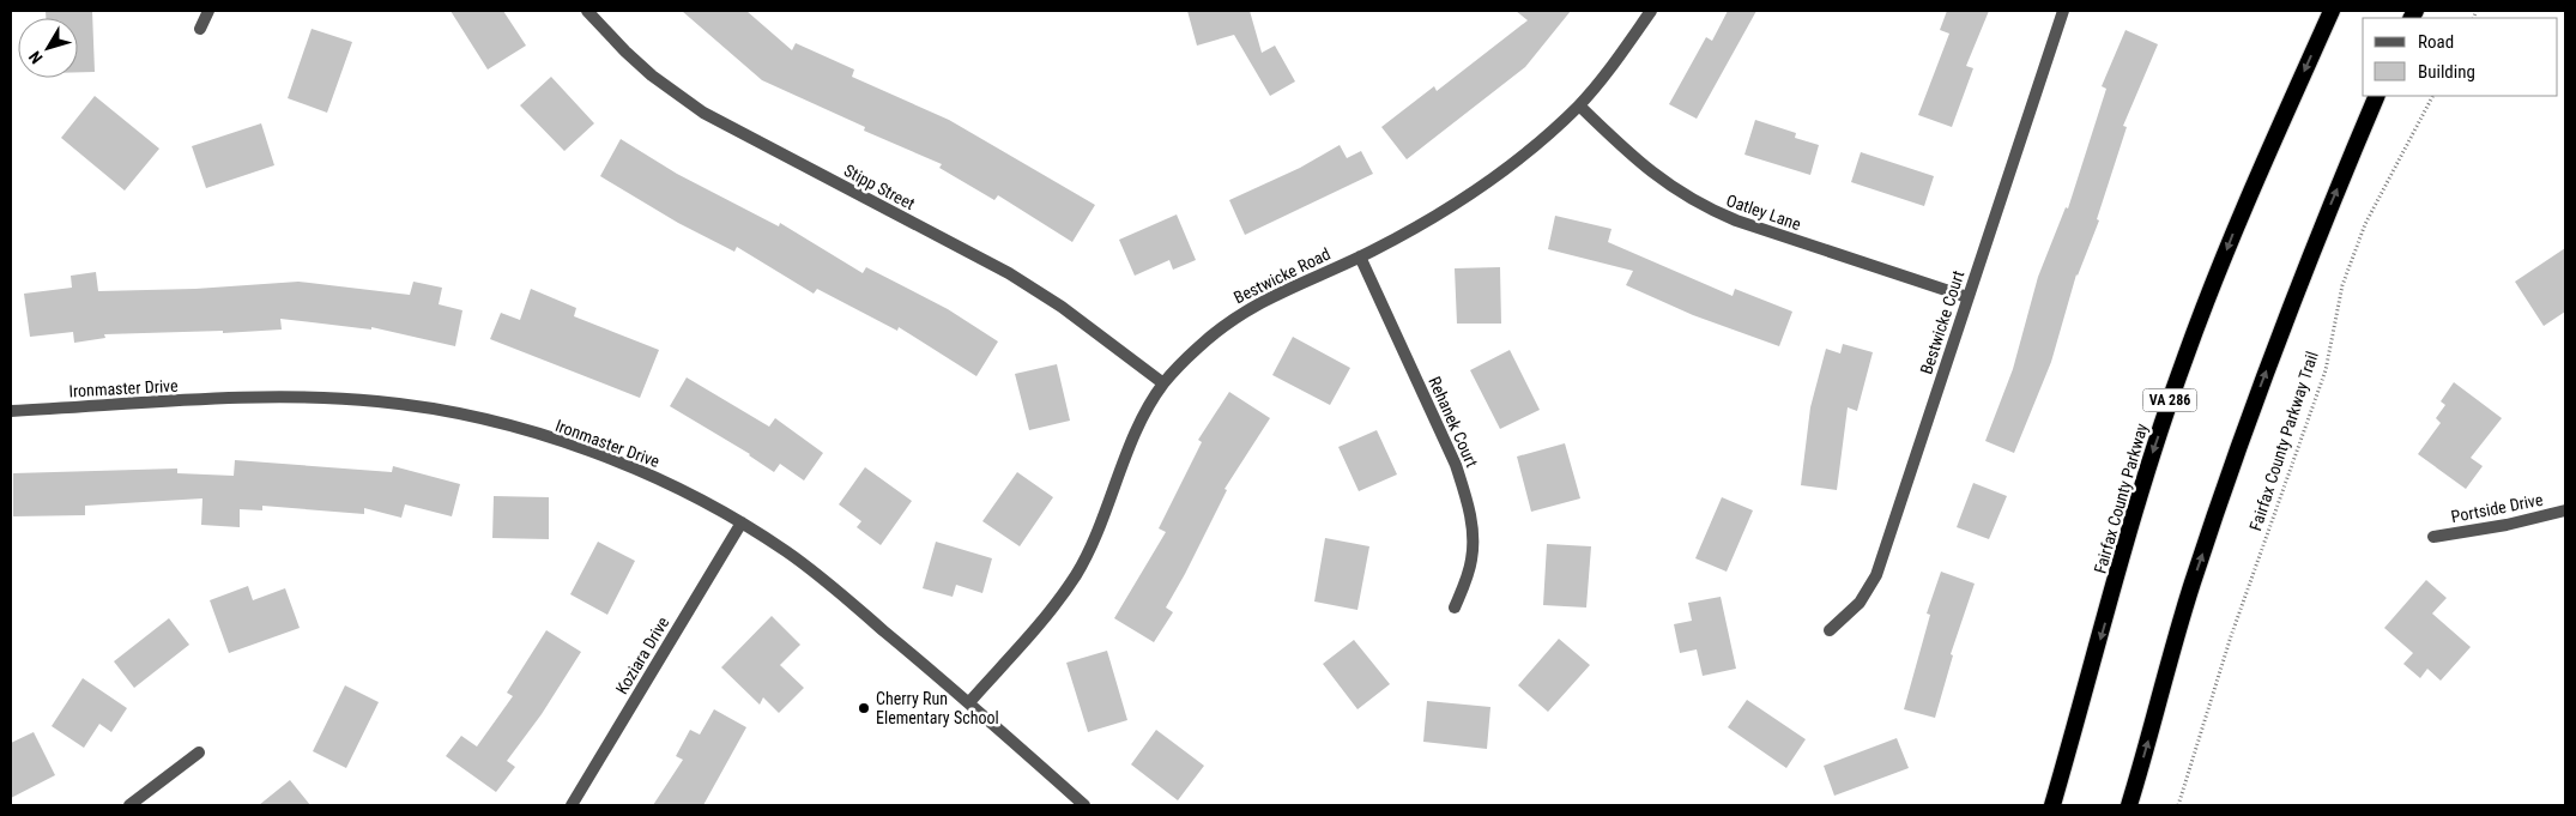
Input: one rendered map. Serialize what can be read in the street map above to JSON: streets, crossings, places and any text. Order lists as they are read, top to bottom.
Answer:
{
  "streets": {
    "highway": ["VA 286", "Fairfax County Parkway"],
    "street": [
      "Stipp Street",
      "Oatley Lane",
      "Bestwicke Road",
      "Bestwicke Court",
      "Ironmaster Drive",
      "Rehanek Court",
      "Portside Drive",
      "Koziara Drive"
    ],
    "path": ["Fairfax County Parkway Trail"]
  },
  "crossings": [
    ["Stipp Street", "Bestwicke Road"],
    ["Oatley Lane", "Bestwicke Road"],
    ["Oatley Lane", "Bestwicke Court"],
    ["Bestwicke Road", "Ironmaster Drive"],
    ["Bestwicke Road", "Rehanek Court"],
    ["Ironmaster Drive", "Koziara Drive"]
  ],
  "places": ["Cherry Run Elementary School"],
  "legend": ["Road", "Building"],
  "north": "bottom left"
}
